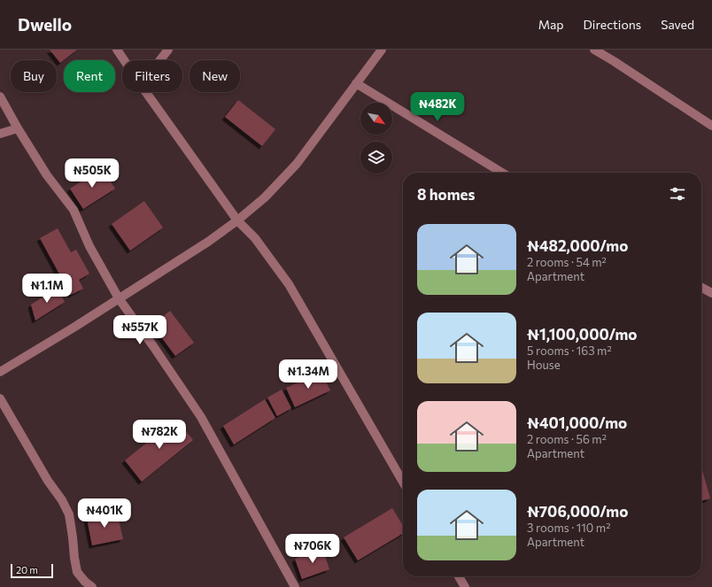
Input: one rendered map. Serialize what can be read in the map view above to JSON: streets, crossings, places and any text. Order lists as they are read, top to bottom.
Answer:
{
  "scale_bar": "20 m",
  "north": "bottom right",
  "page": {
    "header": "Dwello",
    "nav": ["Map", "Directions", "Saved"],
    "chip": [
      "Buy",
      "Rent",
      "Filters",
      "New"
    ],
    "price": [
      "₦482K",
      "₦505K",
      "₦1.1M",
      "₦557K",
      "₦1.34M",
      "₦782K",
      "₦401K",
      "₦706K"
    ],
    "heading": "8 homes",
    "list": [
      {
        "name": "₦482,000/mo",
        "note": "2 rooms · 54 m² · Apartment"
      },
      {
        "name": "₦1,100,000/mo",
        "note": "5 rooms · 163 m² · House"
      },
      {
        "name": "₦401,000/mo",
        "note": "2 rooms · 56 m² · Apartment"
      },
      {
        "name": "₦706,000/mo",
        "note": "3 rooms · 110 m² · Apartment"
      }
    ],
    "scale": "20 m"
  }
}
